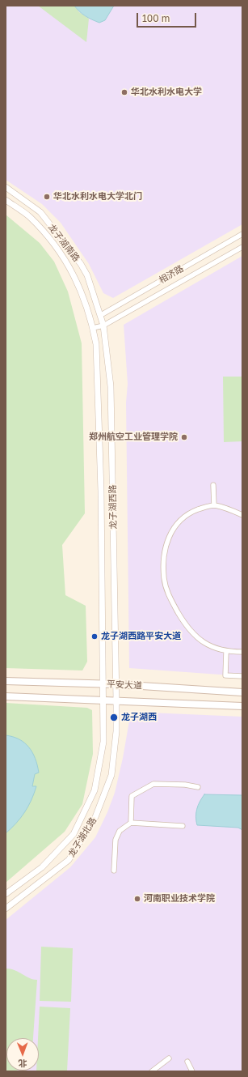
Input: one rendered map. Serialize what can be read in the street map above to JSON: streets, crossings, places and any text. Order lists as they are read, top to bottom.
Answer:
{
  "streets": {
    "main road": ["平安大道"],
    "street": [
      "龙子湖南路",
      "相济路",
      "龙子湖西路",
      "龙子湖北路"
    ]
  },
  "crossings": [
    ["龙子湖南路", "相济路"],
    ["龙子湖南路", "龙子湖西路"],
    ["相济路", "龙子湖西路"],
    ["龙子湖西路", "平安大道"],
    ["龙子湖西路", "龙子湖北路"],
    ["平安大道", "龙子湖北路"]
  ],
  "places": [
    "华北水利水电大学",
    "华北水利水电大学北门",
    "郑州航空工业管理学院",
    "龙子湖西路平安大道",
    "龙子湖西",
    "河南职业技术学院"
  ],
  "scale_bar": "100 m",
  "north": "bottom"
}
